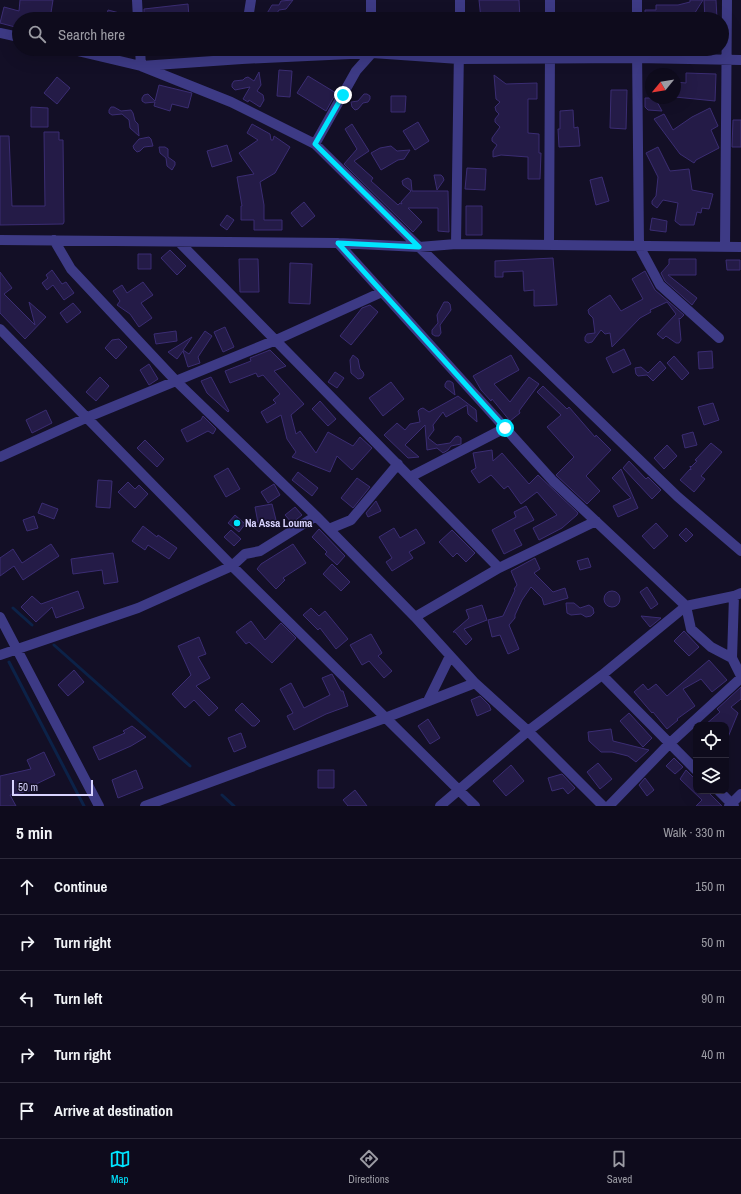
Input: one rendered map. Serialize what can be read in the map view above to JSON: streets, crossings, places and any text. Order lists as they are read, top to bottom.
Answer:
{
  "places": ["Na Assa Louma"],
  "scale_bar": "50 m",
  "north": "bottom left",
  "page": {
    "search": "Search here",
    "scale": "50 m",
    "heading": ["5 min", "Walk · 330 m"],
    "list": [
      ["Continue", "150 m"],
      ["Turn right", "50 m"],
      ["Turn left", "90 m"],
      ["Turn right", "40 m"],
      "Arrive at destination"
    ],
    "nav": ["Map", "Directions", "Saved"]
  }
}
